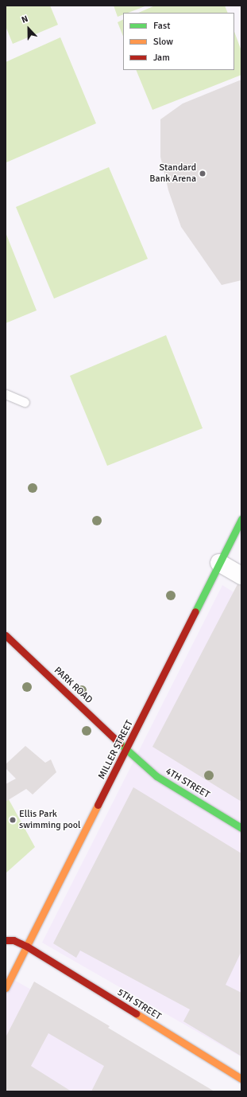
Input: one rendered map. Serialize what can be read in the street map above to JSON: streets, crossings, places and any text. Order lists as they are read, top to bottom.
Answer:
{
  "streets": {
    "street": [
      "PARK ROAD",
      "MILLER STREET",
      "4TH STREET",
      "5TH STREET"
    ]
  },
  "crossings": [
    ["PARK ROAD", "MILLER STREET"],
    ["PARK ROAD", "4TH STREET"],
    ["MILLER STREET", "4TH STREET"],
    ["MILLER STREET", "5TH STREET"]
  ],
  "places": ["Standard Bank Arena", "Ellis Park swimming pool"],
  "legend": ["Fast", "Slow", "Jam"],
  "north": "top"
}
